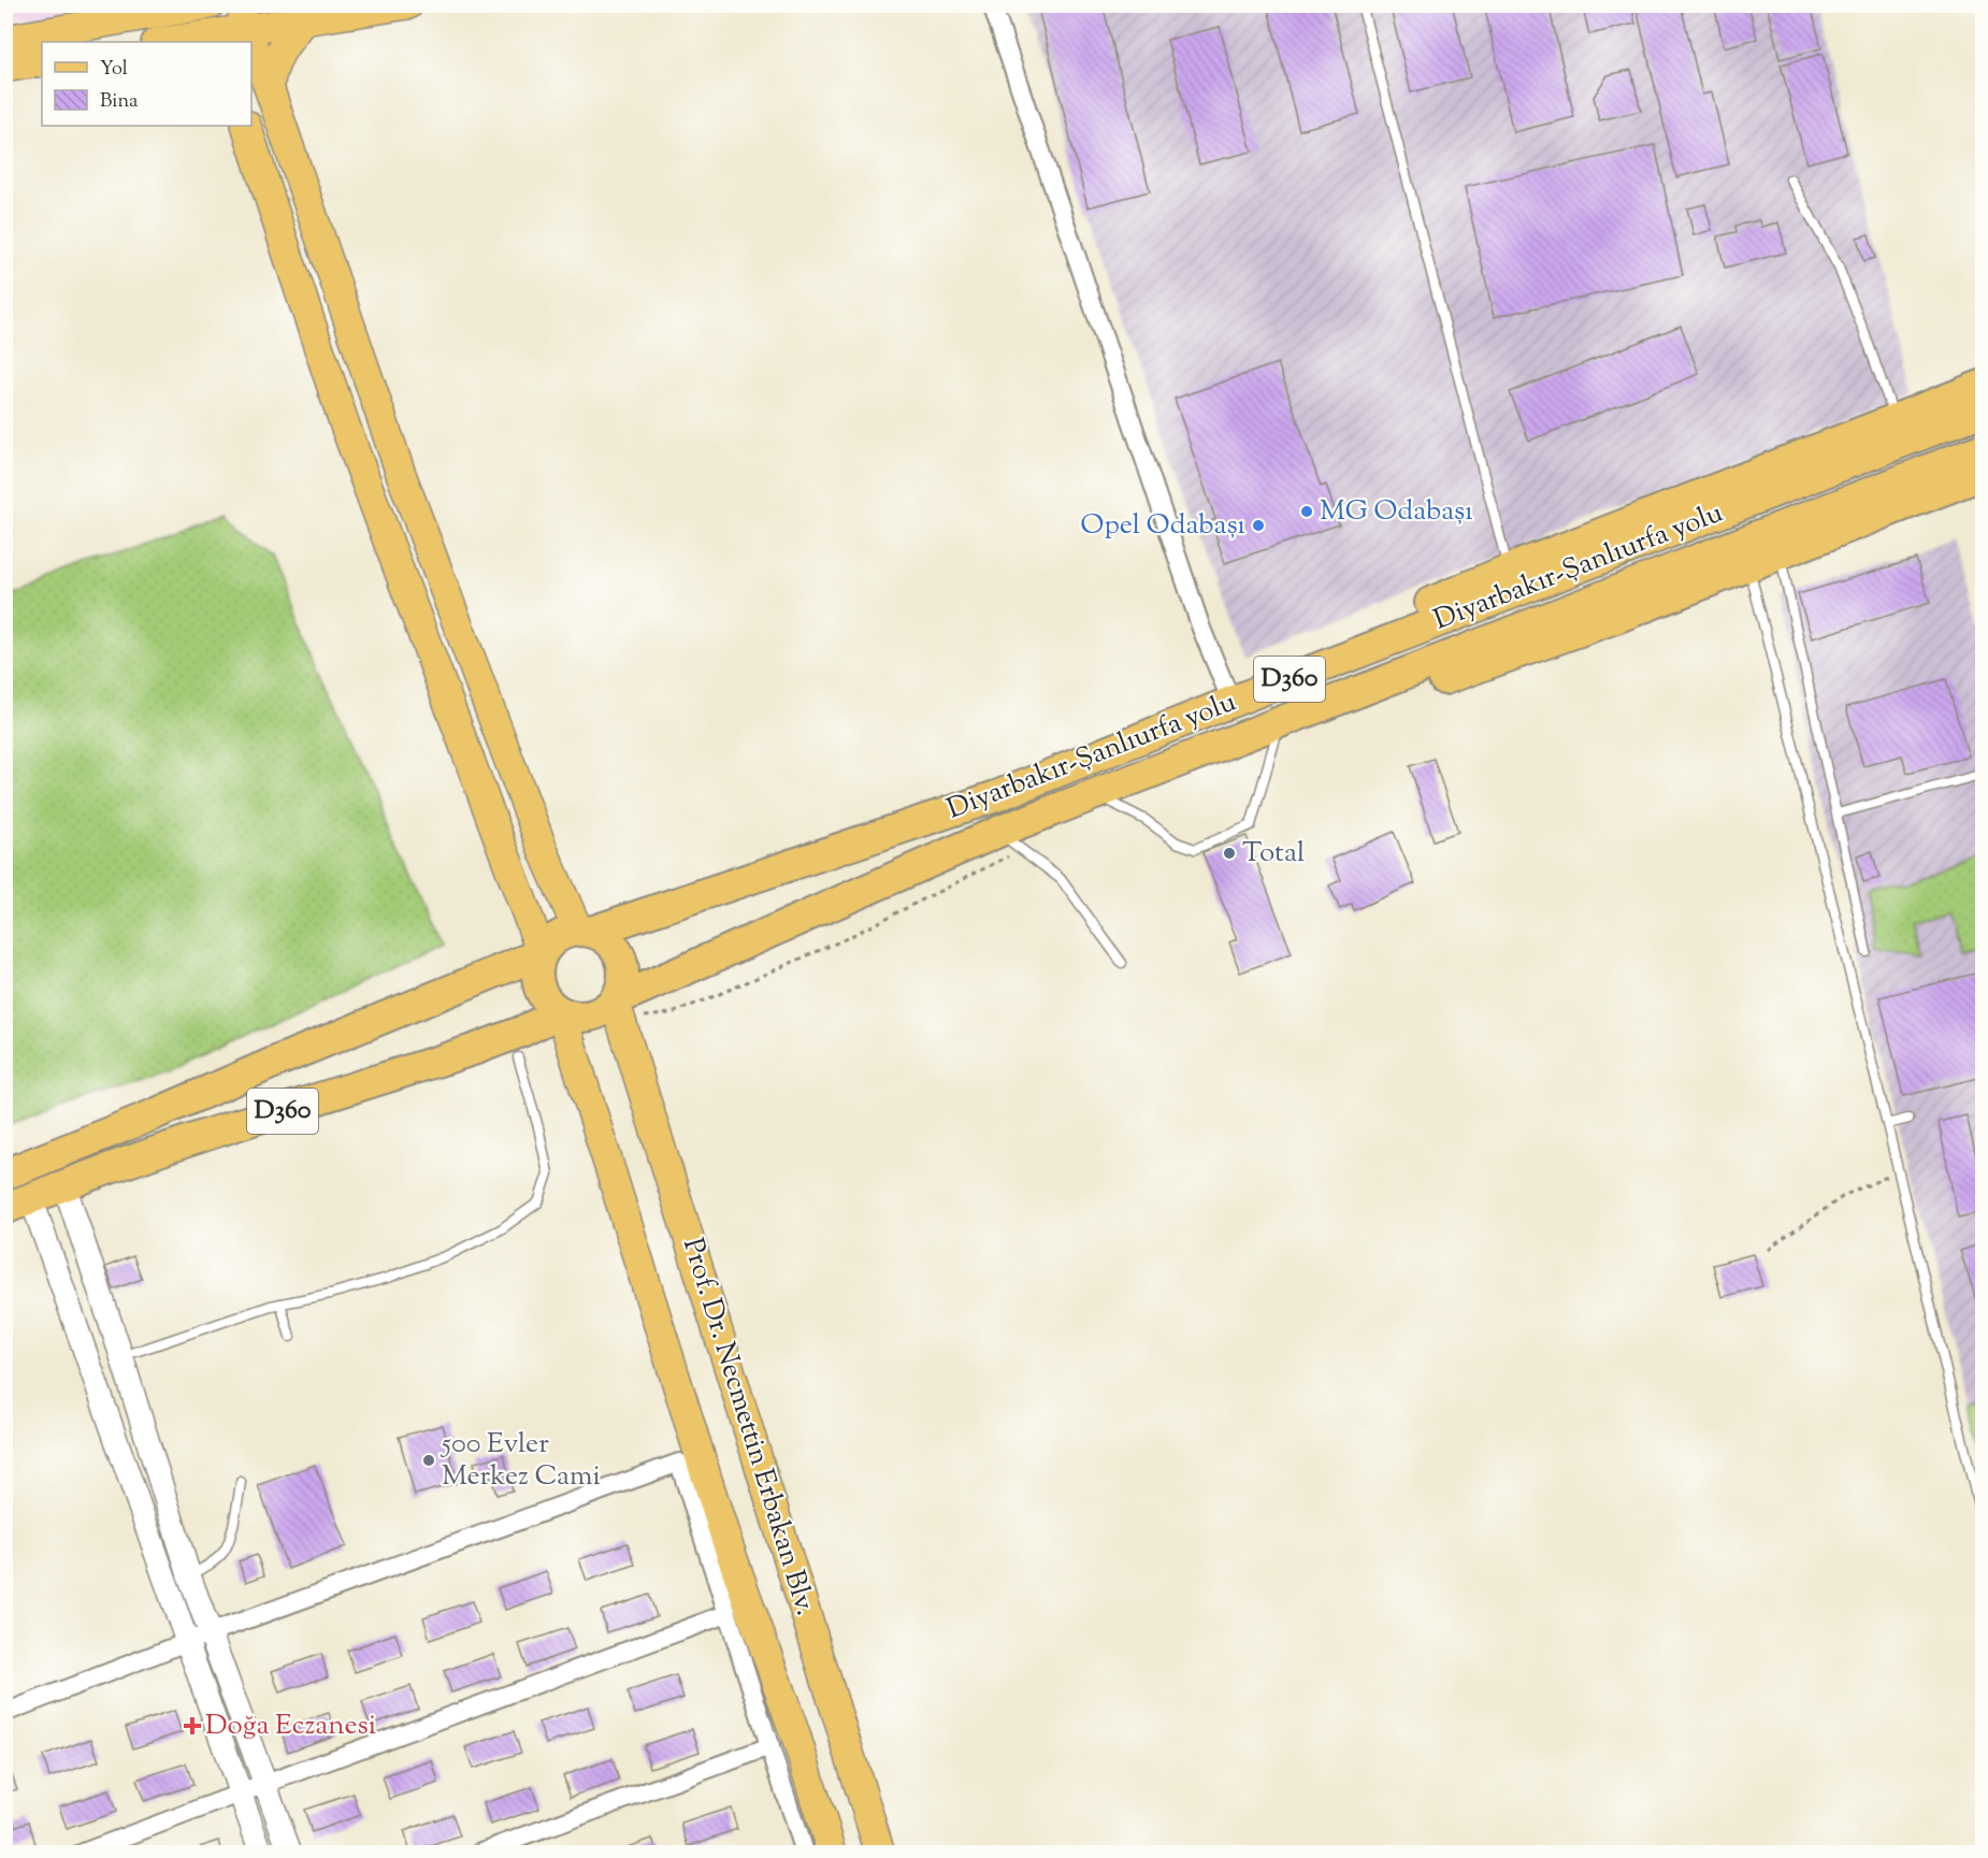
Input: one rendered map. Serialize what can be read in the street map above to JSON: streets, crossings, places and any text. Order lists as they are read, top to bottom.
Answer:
{
  "streets": {
    "highway": ["Diyarbakır-Şanlıurfa yolu", "D360"],
    "main road": ["Prof. Dr. Necmettin Erbakan Blv."]
  },
  "crossings": [
    ["Diyarbakır-Şanlıurfa yolu", "D360"],
    ["Diyarbakır-Şanlıurfa yolu", "Prof. Dr. Necmettin Erbakan Blv."],
    ["D360", "Prof. Dr. Necmettin Erbakan Blv."]
  ],
  "places": {
    "other": [
      "MG Odabaşı",
      "Opel Odabaşı",
      "Total",
      "500 Evler Merkez Cami"
    ],
    "health": ["Doğa Eczanesi"]
  },
  "legend": ["Yol", "Bina"]
}
